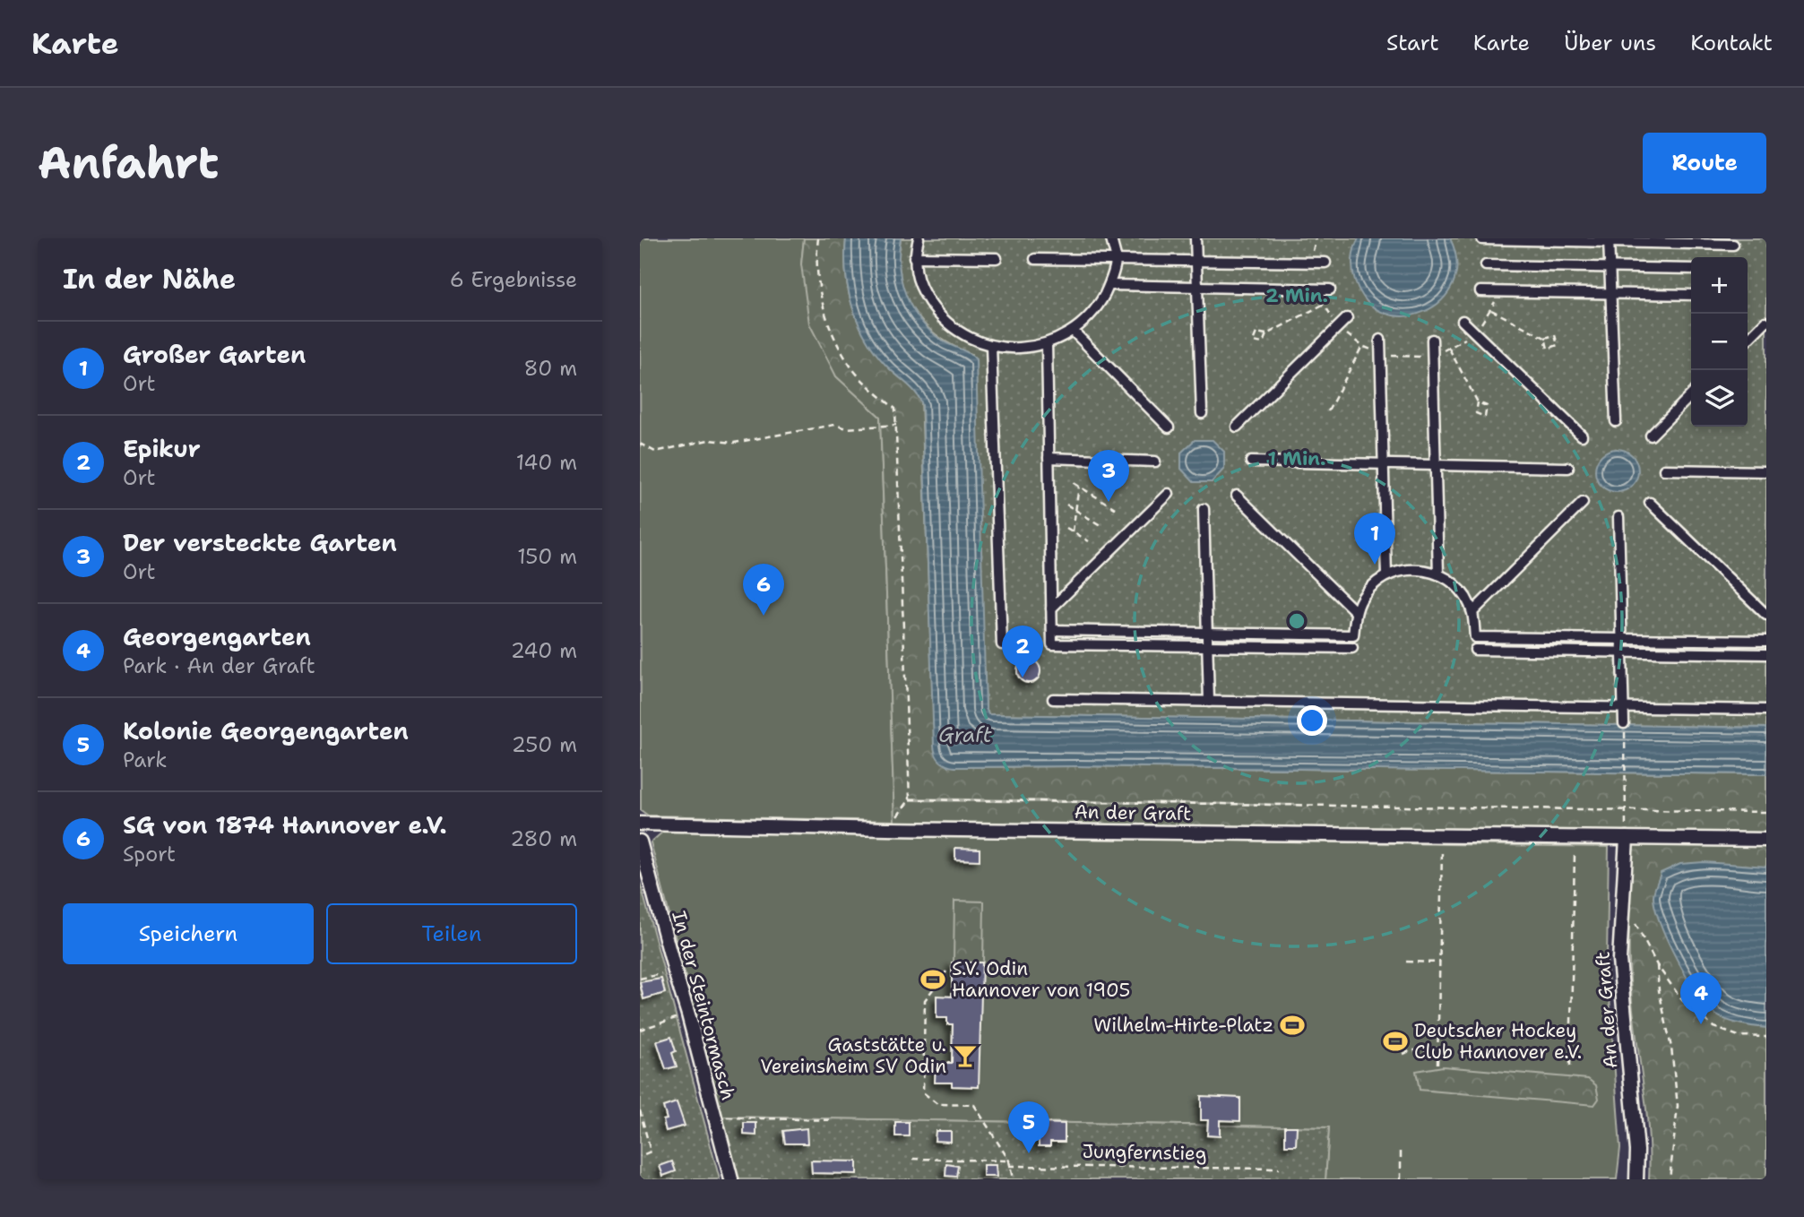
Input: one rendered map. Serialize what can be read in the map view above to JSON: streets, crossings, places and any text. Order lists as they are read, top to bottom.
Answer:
{
  "streets": {
    "street": ["An der Graft", "In der Steintormasch"],
    "path": ["Jungfernstieg"]
  },
  "water": ["Graft"],
  "places": {
    "sports": ["S.V. Odin Hannover von 1905", "Wilhelm-Hirte-Platz", "Deutscher Hockey Club Hannover e.V."],
    "bar": ["Gaststätte u. Vereinsheim SV Odin"]
  },
  "page": {
    "header": "Karte",
    "nav": [
      "Start",
      "Karte",
      "Über uns",
      "Kontakt"
    ],
    "buttons": [
      "Route",
      ["Speichern", "Teilen"]
    ],
    "title": "Anfahrt",
    "heading": ["In der Nähe", "6 Ergebnisse"],
    "map_buttons": ["+", "−"],
    "list": [
      {
        "mark": "1",
        "name": "Großer Garten",
        "note": "Ort",
        "value": "80 m"
      },
      {
        "mark": "2",
        "name": "Epikur",
        "note": "Ort",
        "value": "140 m"
      },
      {
        "mark": "3",
        "name": "Der versteckte Garten",
        "note": "Ort",
        "value": "150 m"
      },
      {
        "mark": "4",
        "name": "Georgengarten",
        "note": "Park · An der Graft",
        "value": "240 m"
      },
      {
        "mark": "5",
        "name": "Kolonie Georgengarten",
        "note": "Park",
        "value": "250 m"
      },
      {
        "mark": "6",
        "name": "SG von 1874 Hannover e.V.",
        "note": "Sport",
        "value": "280 m"
      }
    ],
    "pins": [
      "3",
      "1",
      "6",
      "2",
      "4",
      "5"
    ]
  },
  "rings": ["2 Min.", "1 Min."]
}
